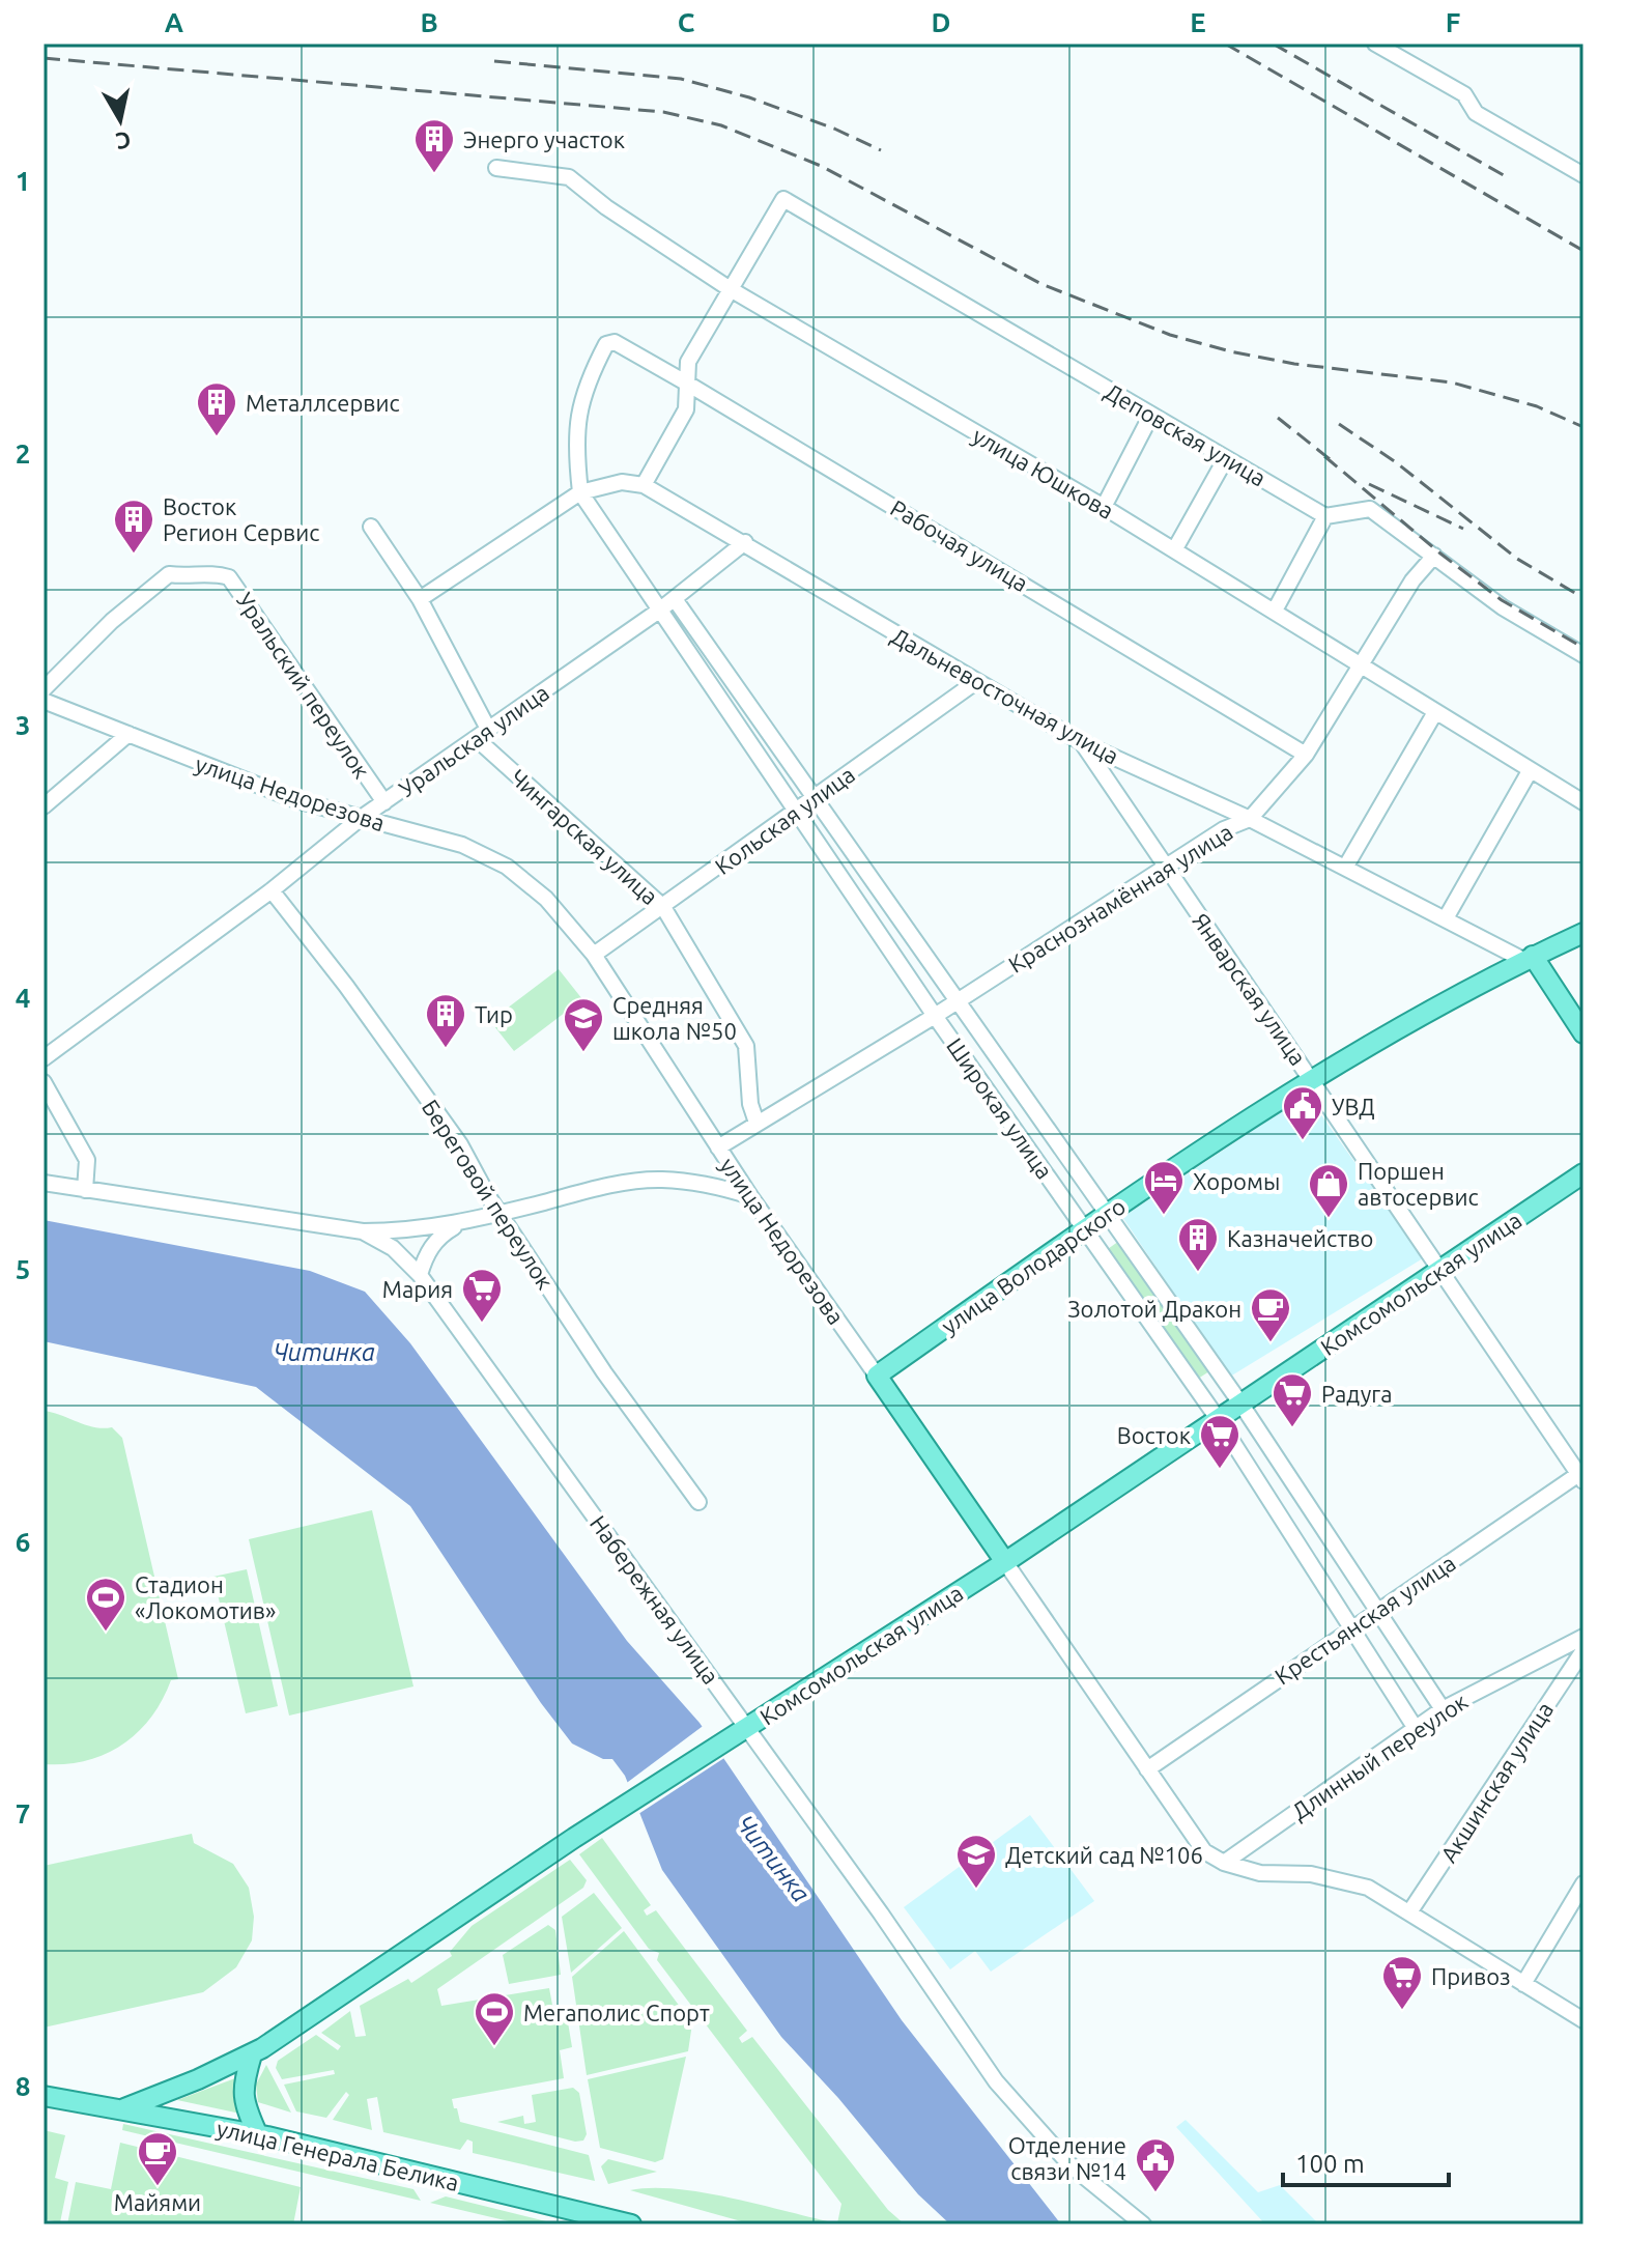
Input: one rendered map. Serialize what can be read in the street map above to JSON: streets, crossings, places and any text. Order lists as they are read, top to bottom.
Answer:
{
  "streets": {
    "main road": [
      "улица Недорезова",
      "улица Володарского",
      "Комсомольская улица",
      "улица Генерала Белика"
    ],
    "street": [
      "Деповская улица",
      "улица Юшкова",
      "Рабочая улица",
      "Уральский переулок",
      "Дальневосточная улица",
      "Уральская улица",
      "Кольская улица",
      "Чингарская улица",
      "Краснознамённая улица",
      "Январская улица",
      "Широкая улица",
      "Береговой переулок",
      "Набережная улица",
      "Крестьянская улица",
      "Длинный переулок",
      "Акшинская улица"
    ]
  },
  "crossings": [
    ["Деповская улица", "улица Юшкова"],
    ["улица Юшкова", "Краснознамённая улица"],
    ["Рабочая улица", "Краснознамённая улица"],
    ["Рабочая улица", "Широкая улица"],
    ["Уральский переулок", "Уральская улица"],
    ["Дальневосточная улица", "Уральская улица"],
    ["Дальневосточная улица", "Кольская улица"],
    ["Дальневосточная улица", "Краснознамённая улица"],
    ["Дальневосточная улица", "Январская улица"],
    ["Дальневосточная улица", "улица Володарского"],
    ["Уральская улица", "улица Недорезова"],
    ["Уральская улица", "Чингарская улица"],
    ["Уральская улица", "Широкая улица"],
    ["Уральская улица", "Береговой переулок"],
    ["улица Недорезова", "Кольская улица"],
    ["улица Недорезова", "Краснознамённая улица"],
    ["улица Недорезова", "улица Володарского"],
    ["улица Недорезова", "Комсомольская улица"],
    ["улица Недорезова", "Крестьянская улица"],
    ["улица Недорезова", "Длинный переулок"],
    ["улица Недорезова", "Акшинская улица"],
    ["Кольская улица", "Чингарская улица"],
    ["Кольская улица", "Широкая улица"],
    ["Чингарская улица", "Краснознамённая улица"],
    ["Краснознамённая улица", "Январская улица"],
    ["Краснознамённая улица", "Широкая улица"],
    ["Январская улица", "улица Володарского"],
    ["Январская улица", "Комсомольская улица"],
    ["Январская улица", "Крестьянская улица"],
    ["Широкая улица", "улица Володарского"],
    ["Широкая улица", "Комсомольская улица"],
    ["Широкая улица", "Крестьянская улица"],
    ["Широкая улица", "Длинный переулок"],
    ["Комсомольская улица", "Набережная улица"],
    ["Комсомольская улица", "улица Генерала Белика"]
  ],
  "water": ["Читинка"],
  "places": {
    "building": [
      "Энерго участок",
      "Металлсервис",
      "Восток Регион Сервис",
      "Тир",
      "Казначейство"
    ],
    "school or university": ["Средняя школа №50", "Детский сад №106"],
    "public building": ["УВД", "Отделение связи №14"],
    "hotel": ["Хоромы"],
    "shop": ["Поршен автосервис"],
    "supermarket": [
      "Мария",
      "Радуга",
      "Восток",
      "Привоз"
    ],
    "cafe": ["Золотой Дракон", "Майями"],
    "sports": ["Стадион «Локомотив»", "Мегаполис Спорт"]
  },
  "scale_bar": "100 m",
  "north": "bottom",
  "grid": {
    "columns": [
      "A",
      "B",
      "C",
      "D",
      "E",
      "F"
    ],
    "rows": [
      "1",
      "2",
      "3",
      "4",
      "5",
      "6",
      "7",
      "8"
    ]
  }
}
